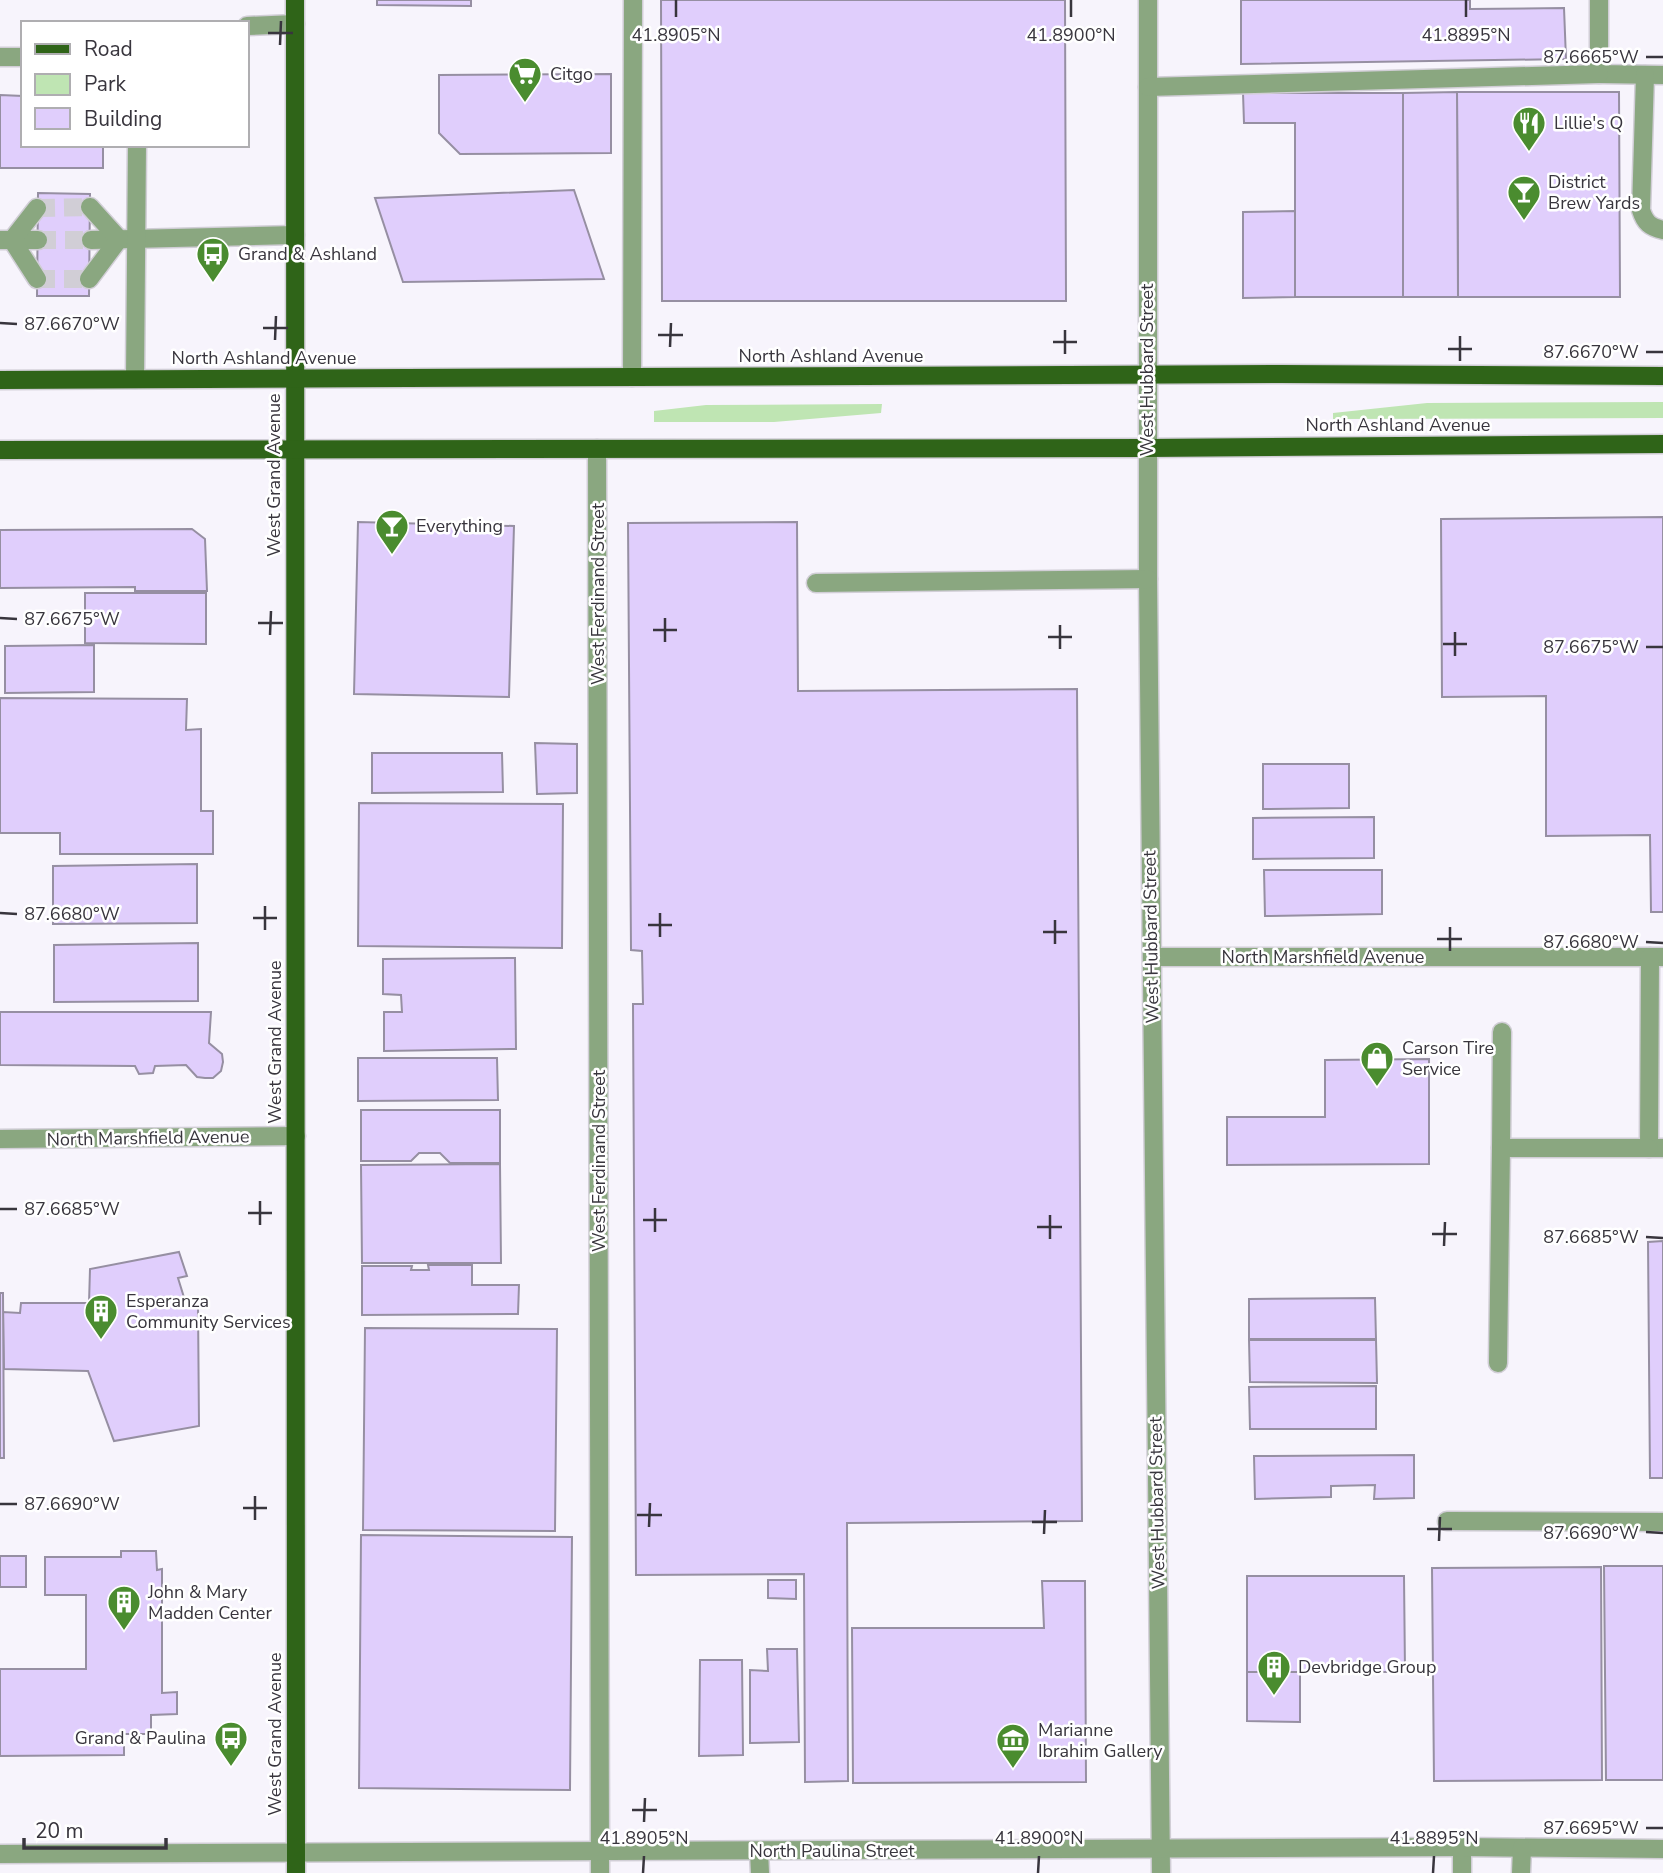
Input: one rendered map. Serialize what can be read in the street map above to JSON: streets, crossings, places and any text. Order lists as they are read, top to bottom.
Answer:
{
  "streets": {
    "main road": ["North Ashland Avenue", "West Grand Avenue"],
    "street": [
      "West Hubbard Street",
      "West Ferdinand Street",
      "North Marshfield Avenue",
      "North Paulina Street"
    ]
  },
  "crossings": [
    ["North Ashland Avenue", "West Hubbard Street"],
    ["North Ashland Avenue", "West Grand Avenue"],
    ["North Ashland Avenue", "West Ferdinand Street"],
    ["West Hubbard Street", "North Marshfield Avenue"],
    ["West Hubbard Street", "North Paulina Street"],
    ["West Grand Avenue", "North Marshfield Avenue"],
    ["West Grand Avenue", "North Paulina Street"],
    ["West Ferdinand Street", "North Paulina Street"]
  ],
  "places": {
    "supermarket": ["Citgo"],
    "restaurant": ["Lillie's Q"],
    "bar": ["District Brew Yards", "Everything"],
    "bus stop": ["Grand & Ashland", "Grand & Paulina"],
    "shop": ["Carson Tire Service"],
    "building": ["Esperanza Community Services", "John & Mary Madden Center", "Devbridge Group"],
    "museum": ["Marianne Ibrahim Gallery"]
  },
  "legend": ["Road", "Park", "Building"],
  "scale_bar": "20 m",
  "coordinates": [
    "41.8905°N",
    "41.8900°N",
    "41.8895°N",
    "87.6665°W",
    "87.6670°W",
    "87.6675°W",
    "87.6680°W",
    "87.6685°W",
    "87.6690°W",
    "87.6695°W"
  ]
}
